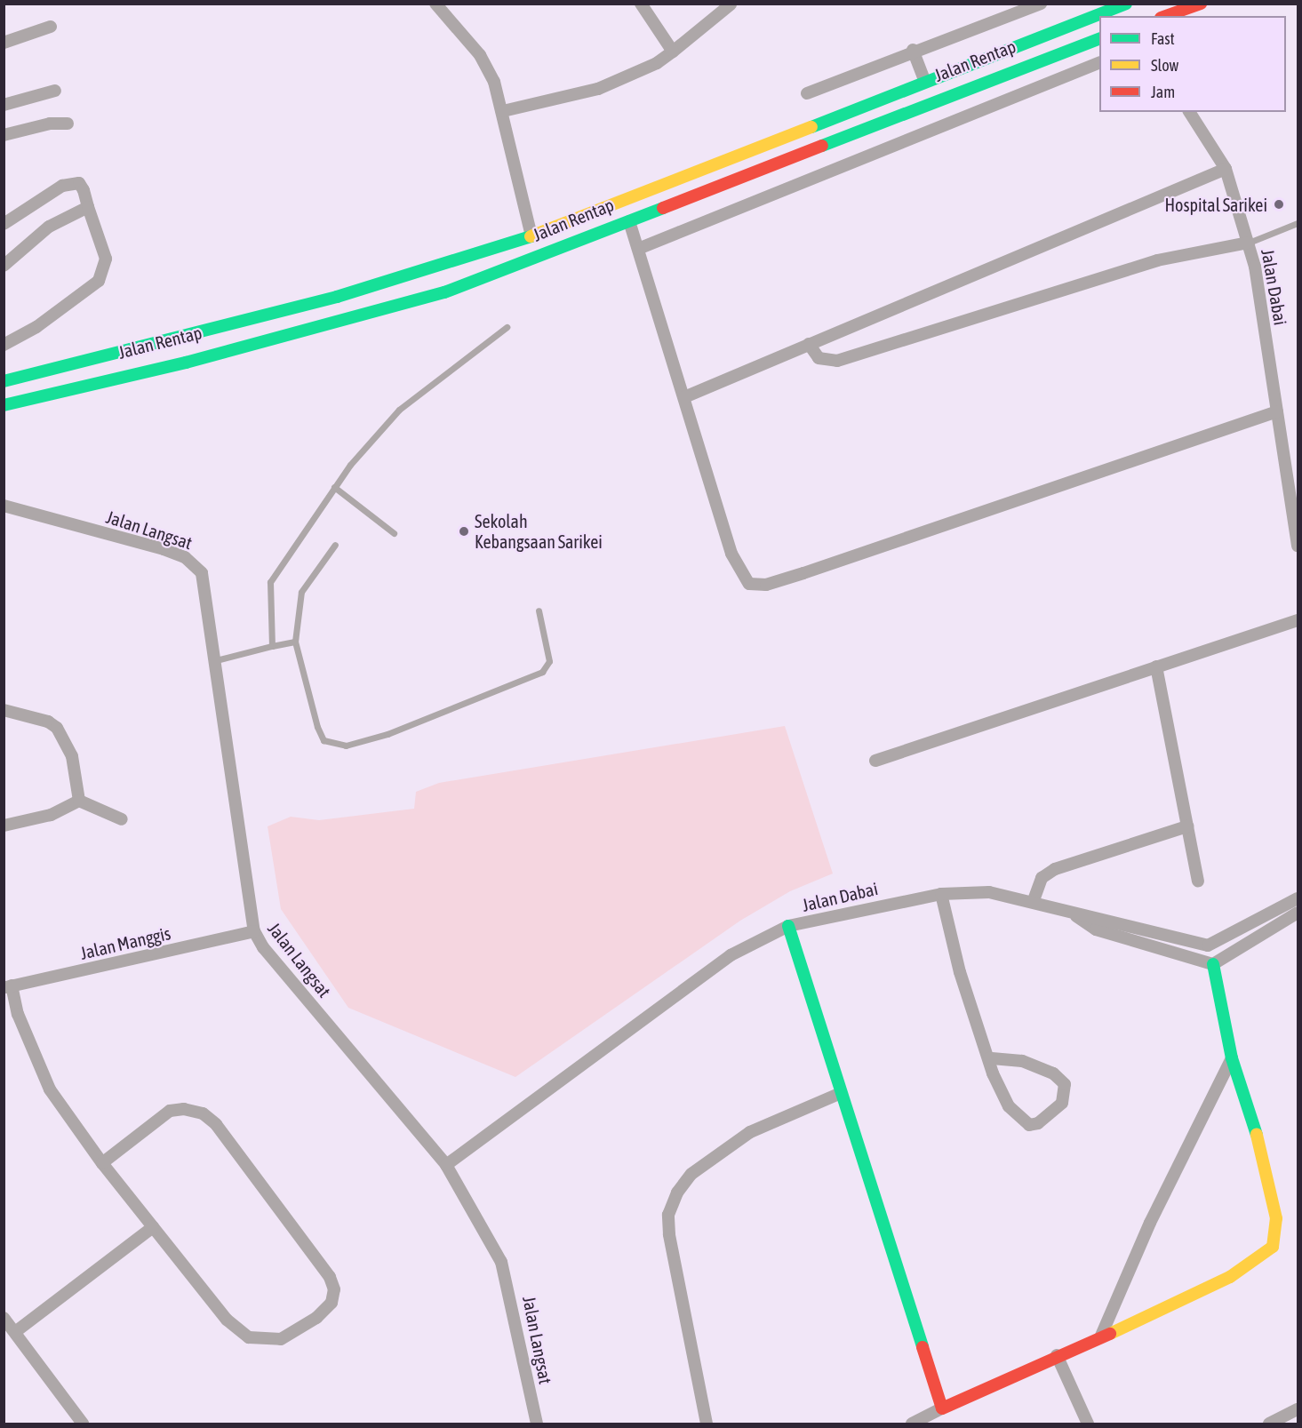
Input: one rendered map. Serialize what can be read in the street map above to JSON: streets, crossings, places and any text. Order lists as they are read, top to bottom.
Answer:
{
  "streets": {
    "main road": ["Jalan Rentap"],
    "street": ["Jalan Dabai", "Jalan Langsat", "Jalan Manggis"]
  },
  "crossings": [
    ["Jalan Dabai", "Jalan Langsat"],
    ["Jalan Langsat", "Jalan Manggis"]
  ],
  "places": ["Hospital Sarikei", "Sekolah Kebangsaan Sarikei"],
  "legend": ["Fast", "Slow", "Jam"]
}
